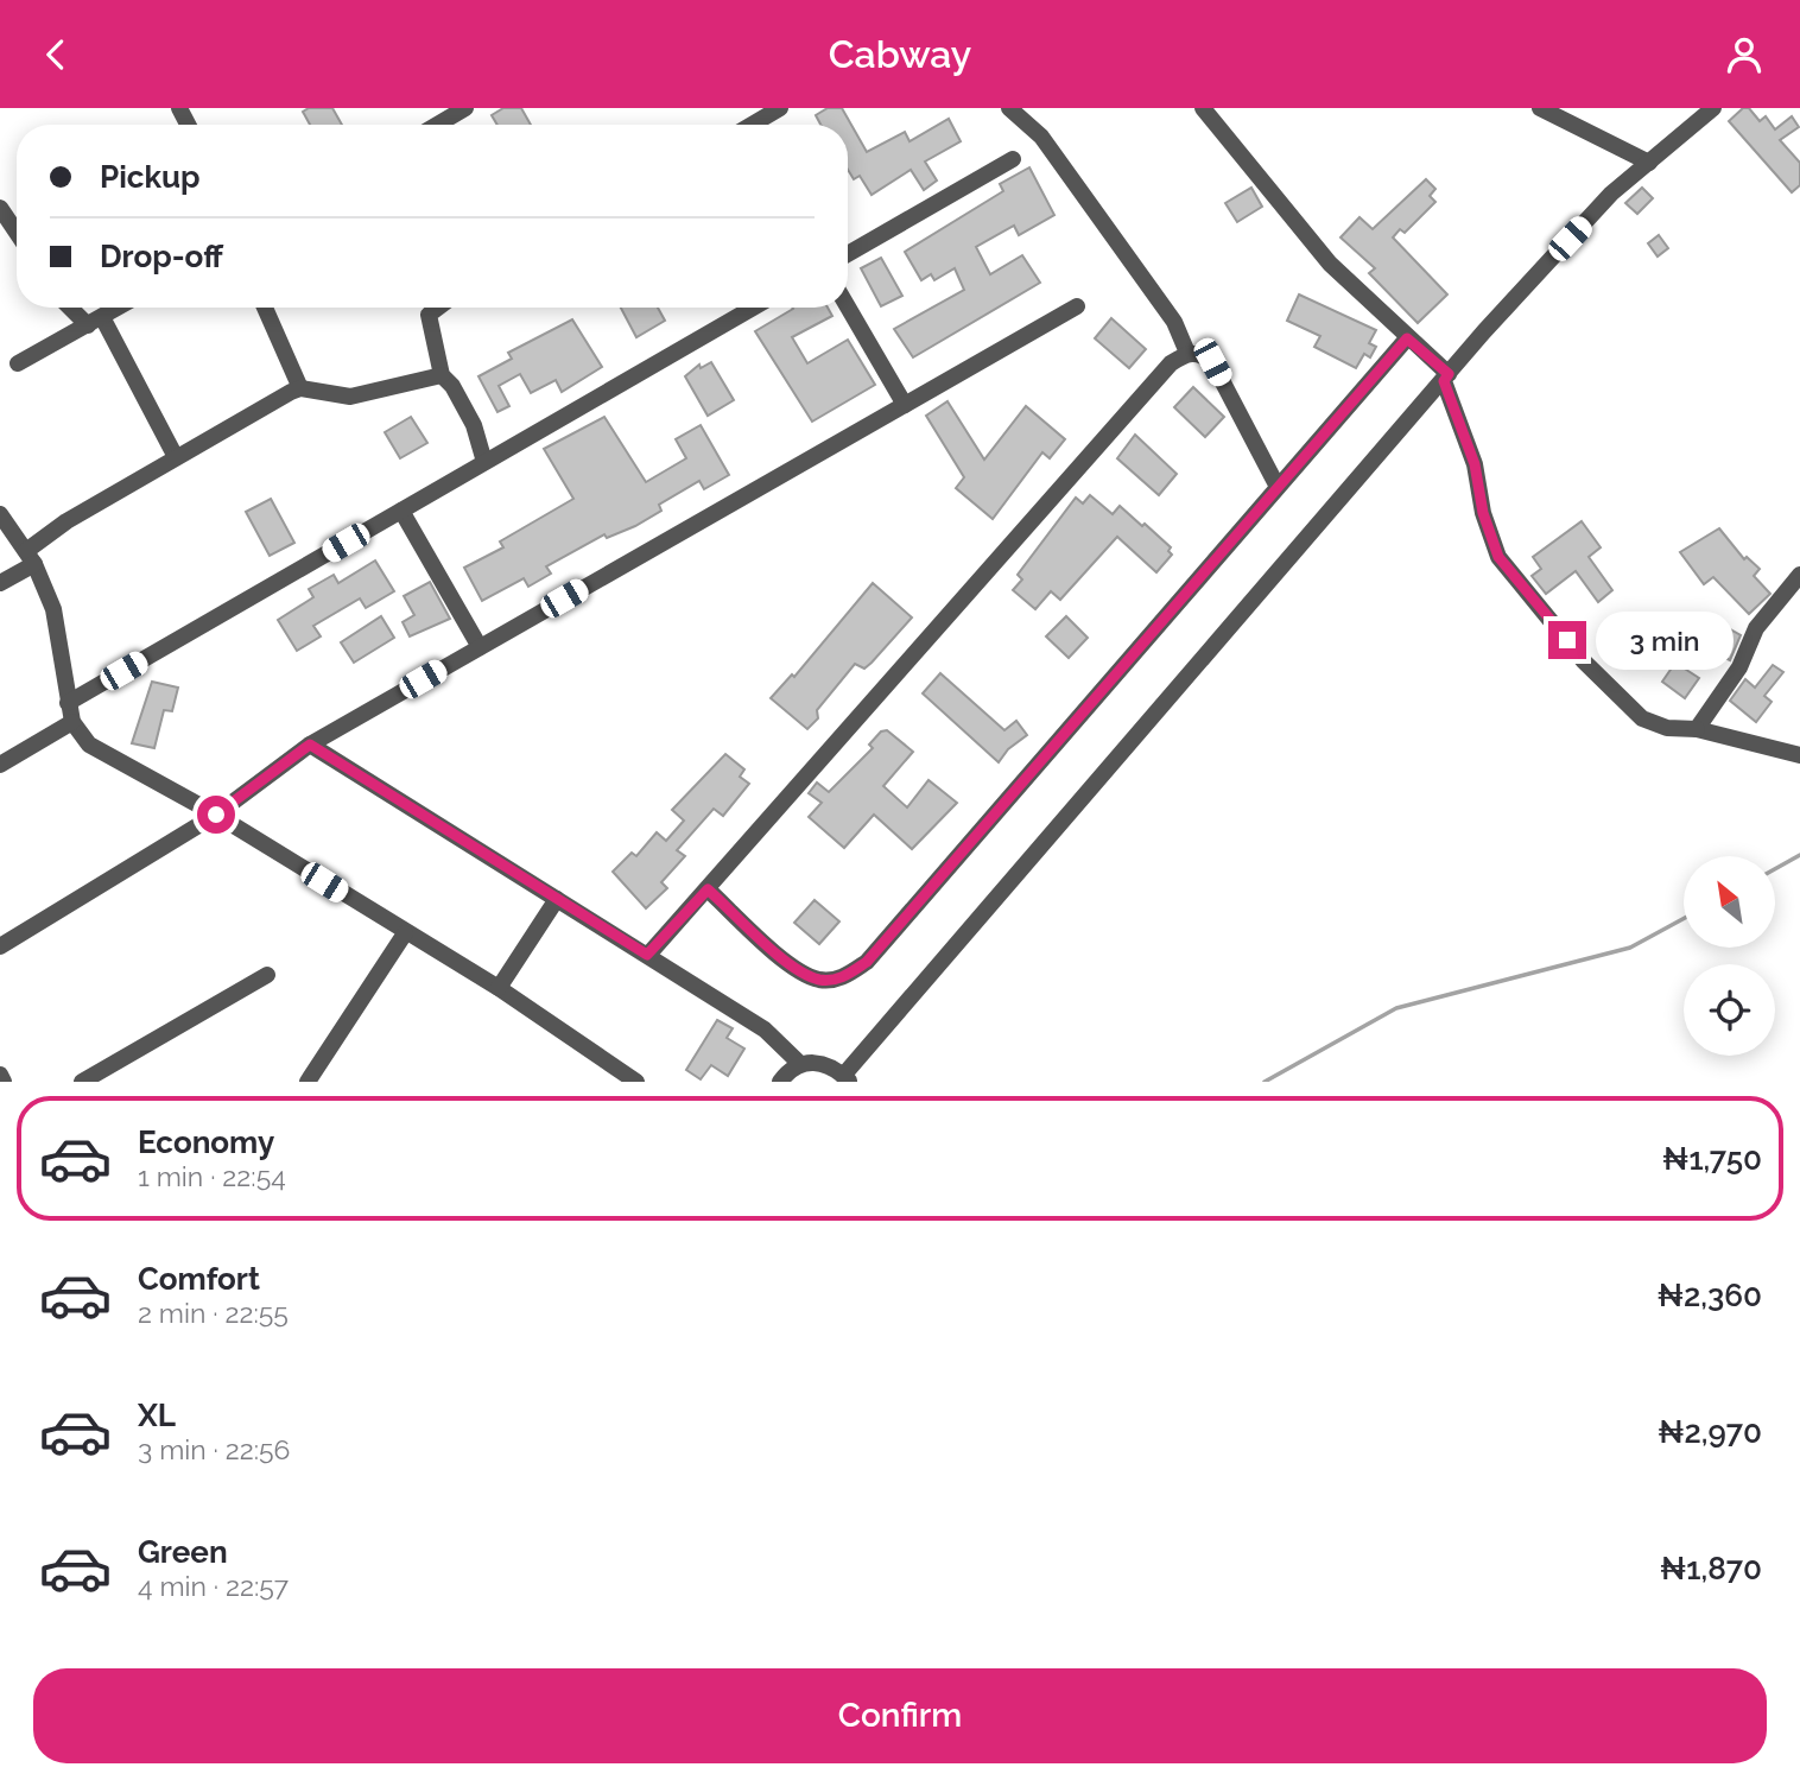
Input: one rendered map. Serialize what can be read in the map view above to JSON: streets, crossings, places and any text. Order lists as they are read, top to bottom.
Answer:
{
  "north": "top left",
  "page": {
    "header": "Cabway",
    "banner": ["Pickup", "Drop-off"],
    "bubble": "3 min",
    "list": [
      {
        "name": "Economy",
        "note": "1 min · 22:54",
        "value": "₦1,750"
      },
      {
        "name": "Comfort",
        "note": "2 min · 22:55",
        "value": "₦2,360"
      },
      {
        "name": "XL",
        "note": "3 min · 22:56",
        "value": "₦2,970"
      },
      {
        "name": "Green",
        "note": "4 min · 22:57",
        "value": "₦1,870"
      }
    ],
    "buttons": "Confirm"
  }
}
